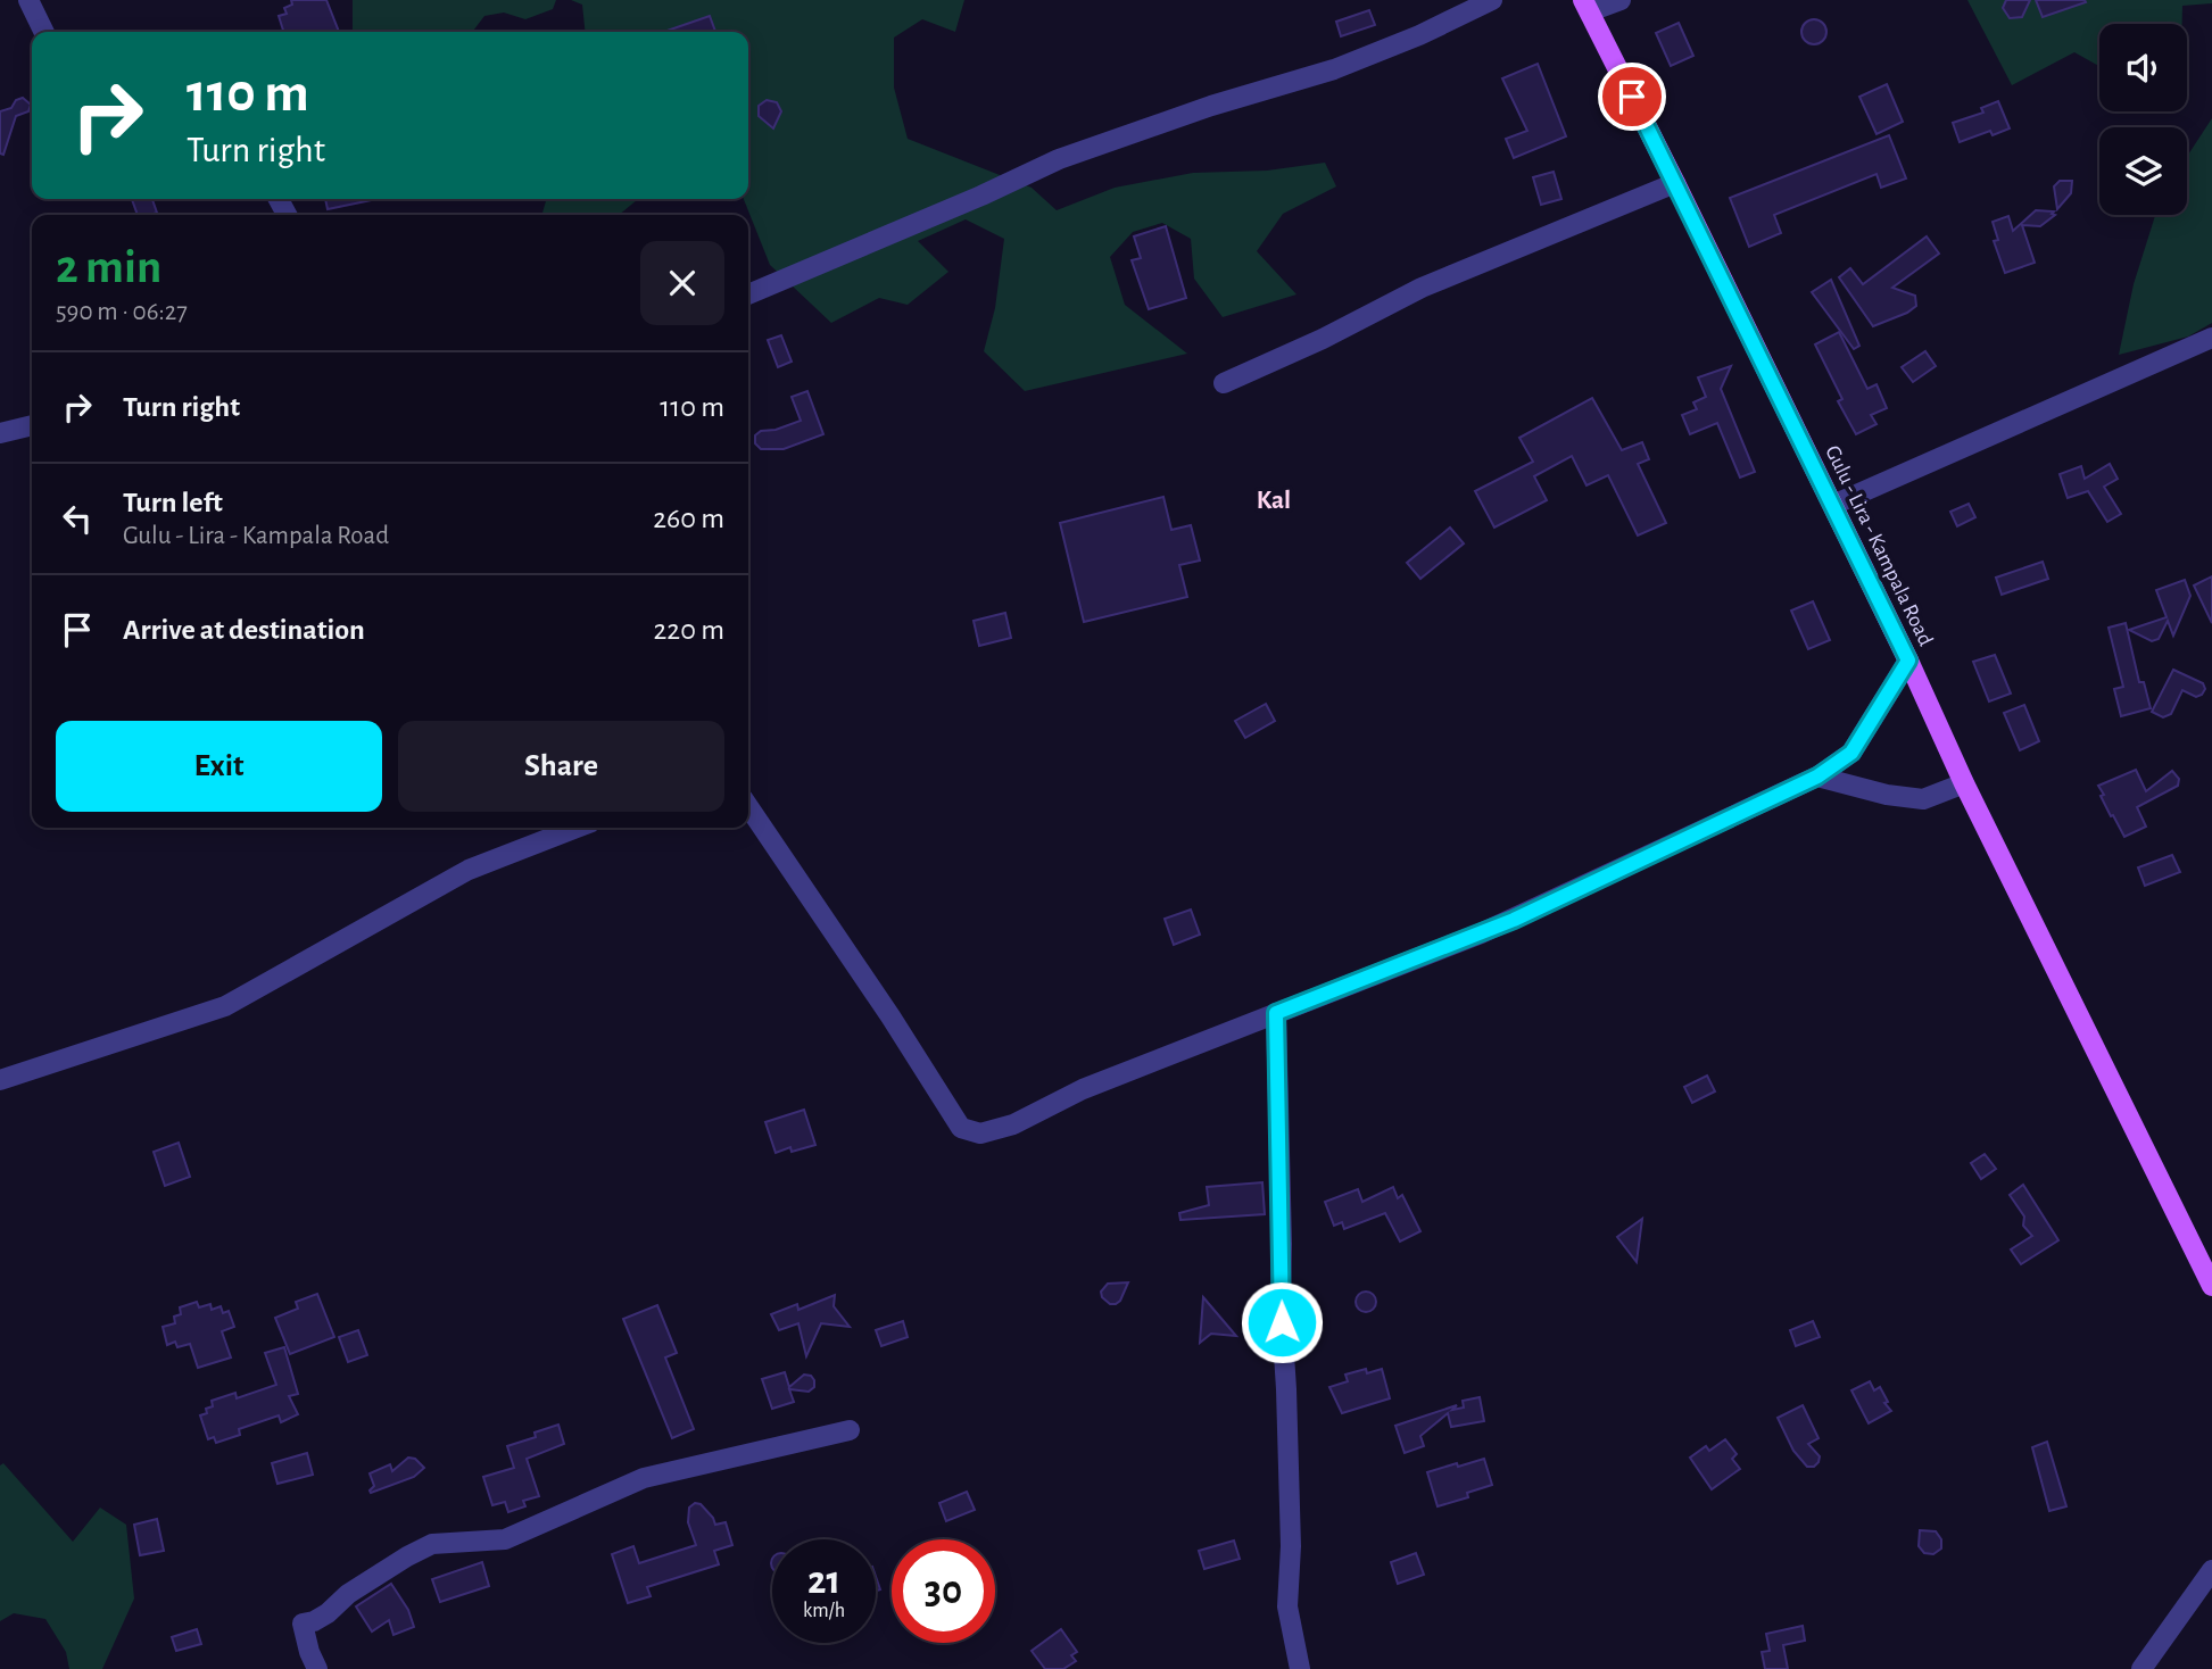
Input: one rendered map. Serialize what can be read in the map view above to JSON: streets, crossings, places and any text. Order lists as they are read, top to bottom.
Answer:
{
  "streets": {
    "main road": ["Gulu - Lira - Kampala Road"]
  },
  "districts": ["Kal"],
  "page": {
    "turn": ["110 m", "Turn right"],
    "heading": ["2 min", "590 m · 06:27"],
    "list": [
      {
        "name": "Turn right",
        "value": "110 m"
      },
      {
        "name": "Turn left",
        "note": "Gulu - Lira - Kampala Road",
        "value": "260 m"
      },
      {
        "name": "Arrive at destination",
        "value": "220 m"
      }
    ],
    "buttons": ["Exit", "Share"],
    "speed": "21 km/h",
    "limit": "30"
  }
}
